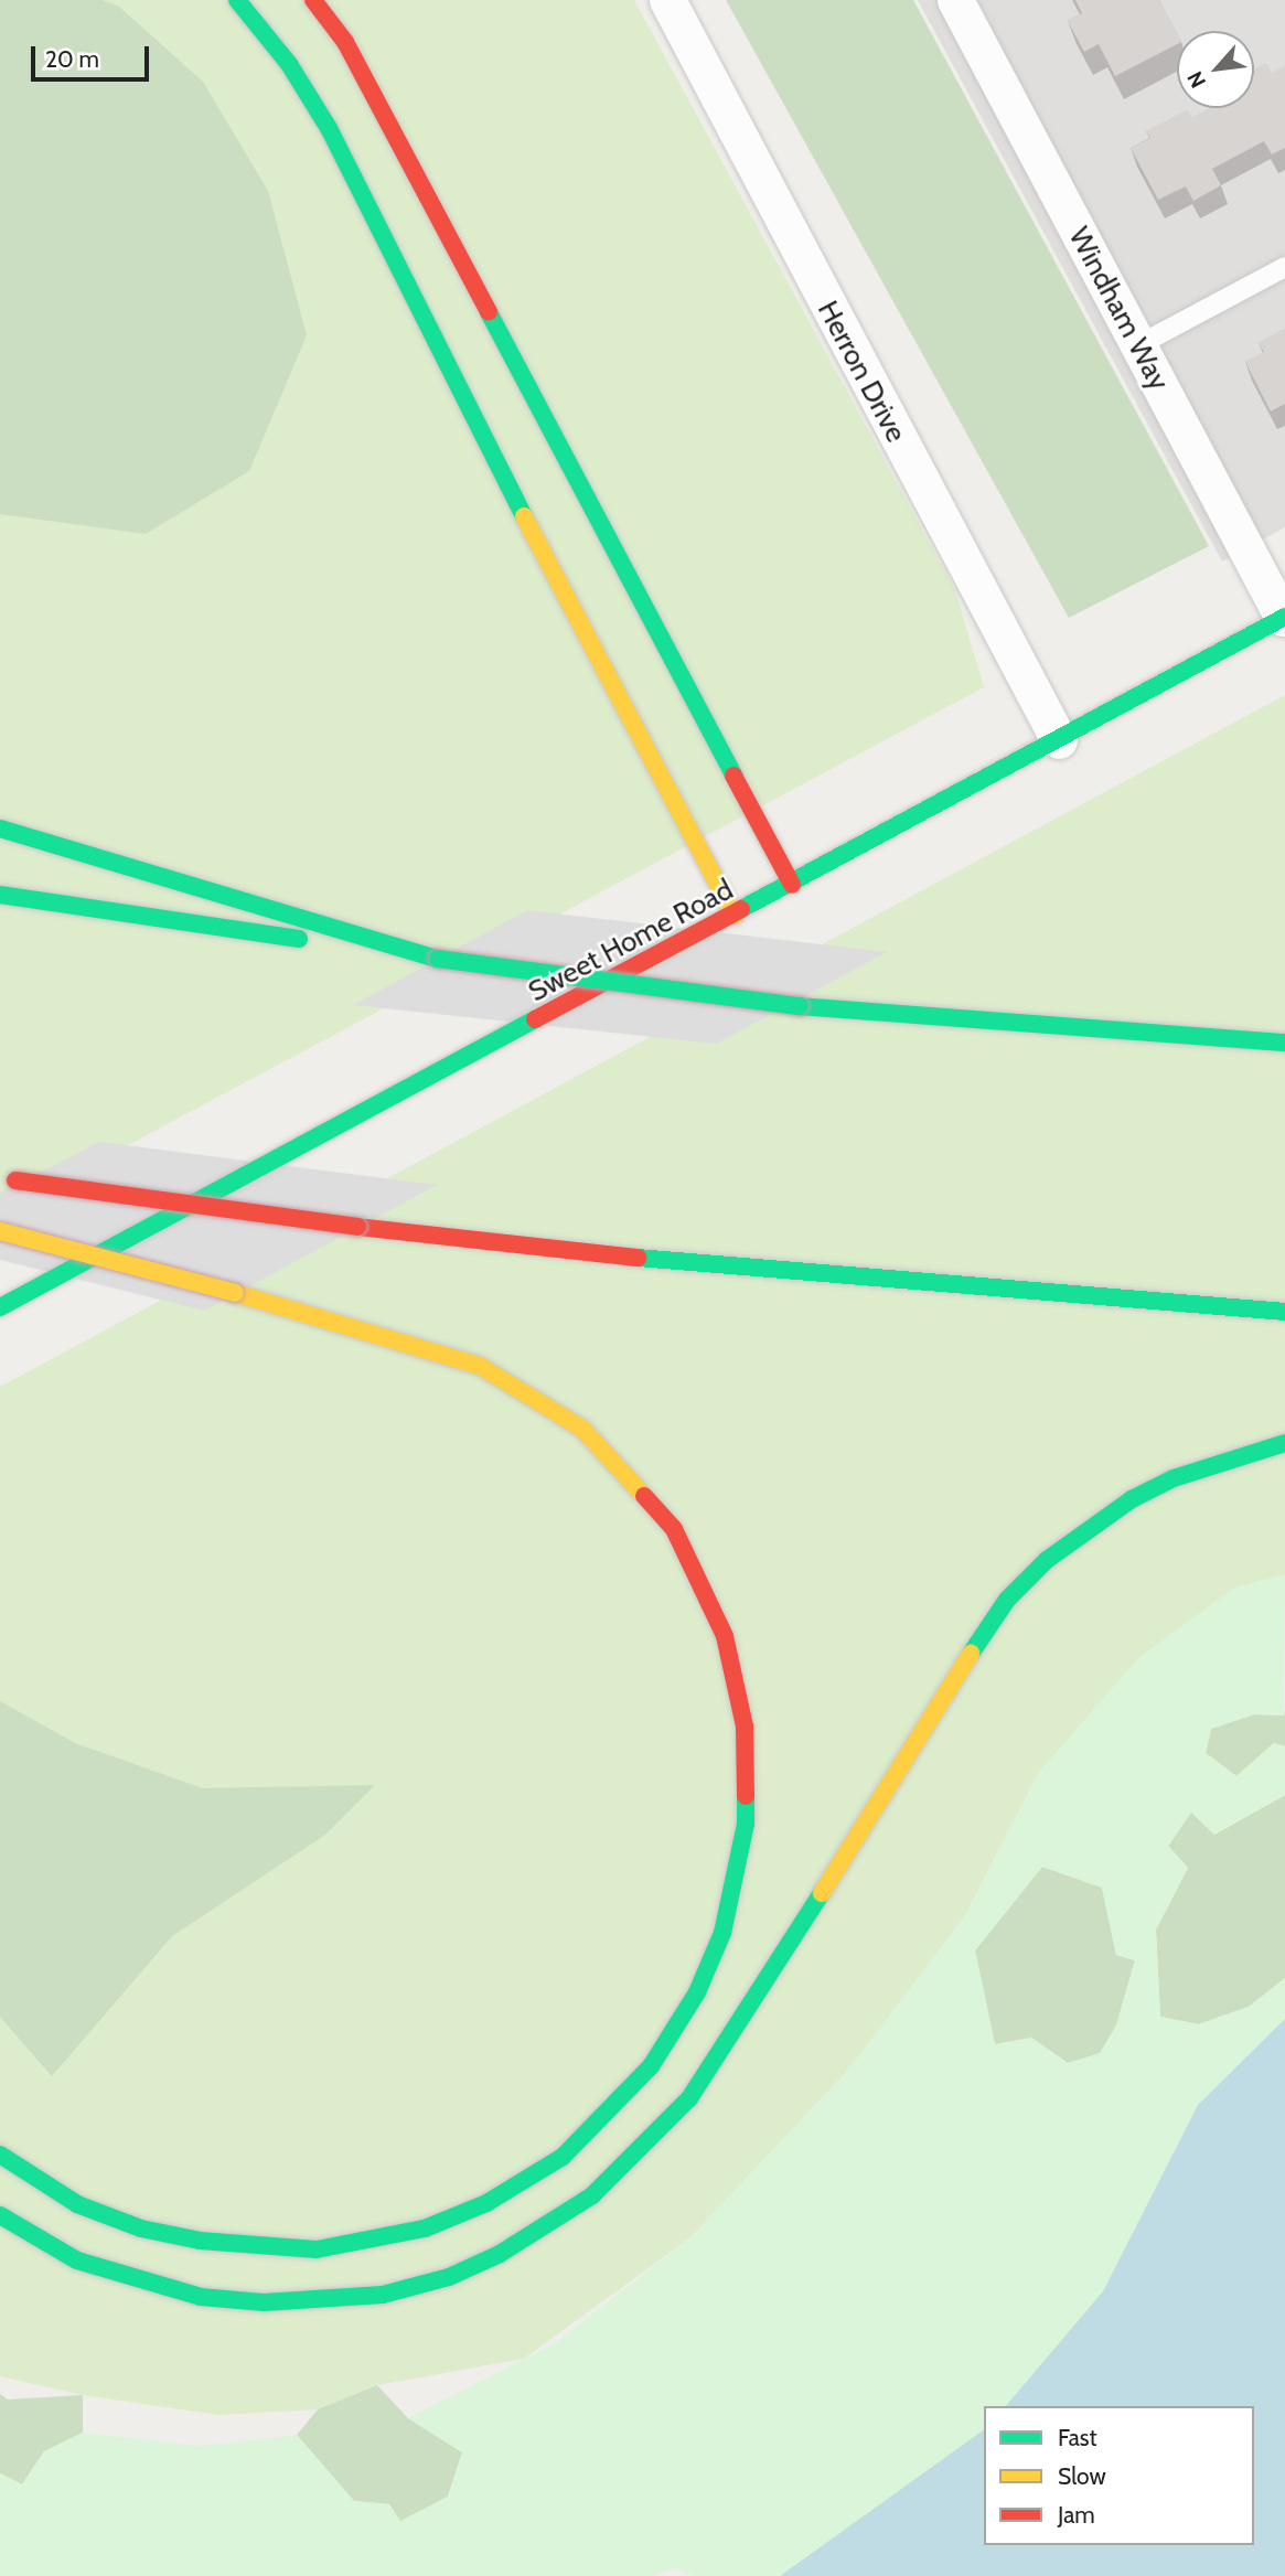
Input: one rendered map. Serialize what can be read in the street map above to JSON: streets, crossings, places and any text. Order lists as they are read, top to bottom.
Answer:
{
  "streets": {
    "main road": ["Sweet Home Road"],
    "street": ["Windham Way", "Herron Drive"]
  },
  "crossings": [
    ["Windham Way", "Sweet Home Road"],
    ["Herron Drive", "Sweet Home Road"]
  ],
  "legend": ["Fast", "Slow", "Jam"],
  "scale_bar": "20 m",
  "north": "bottom left"
}
